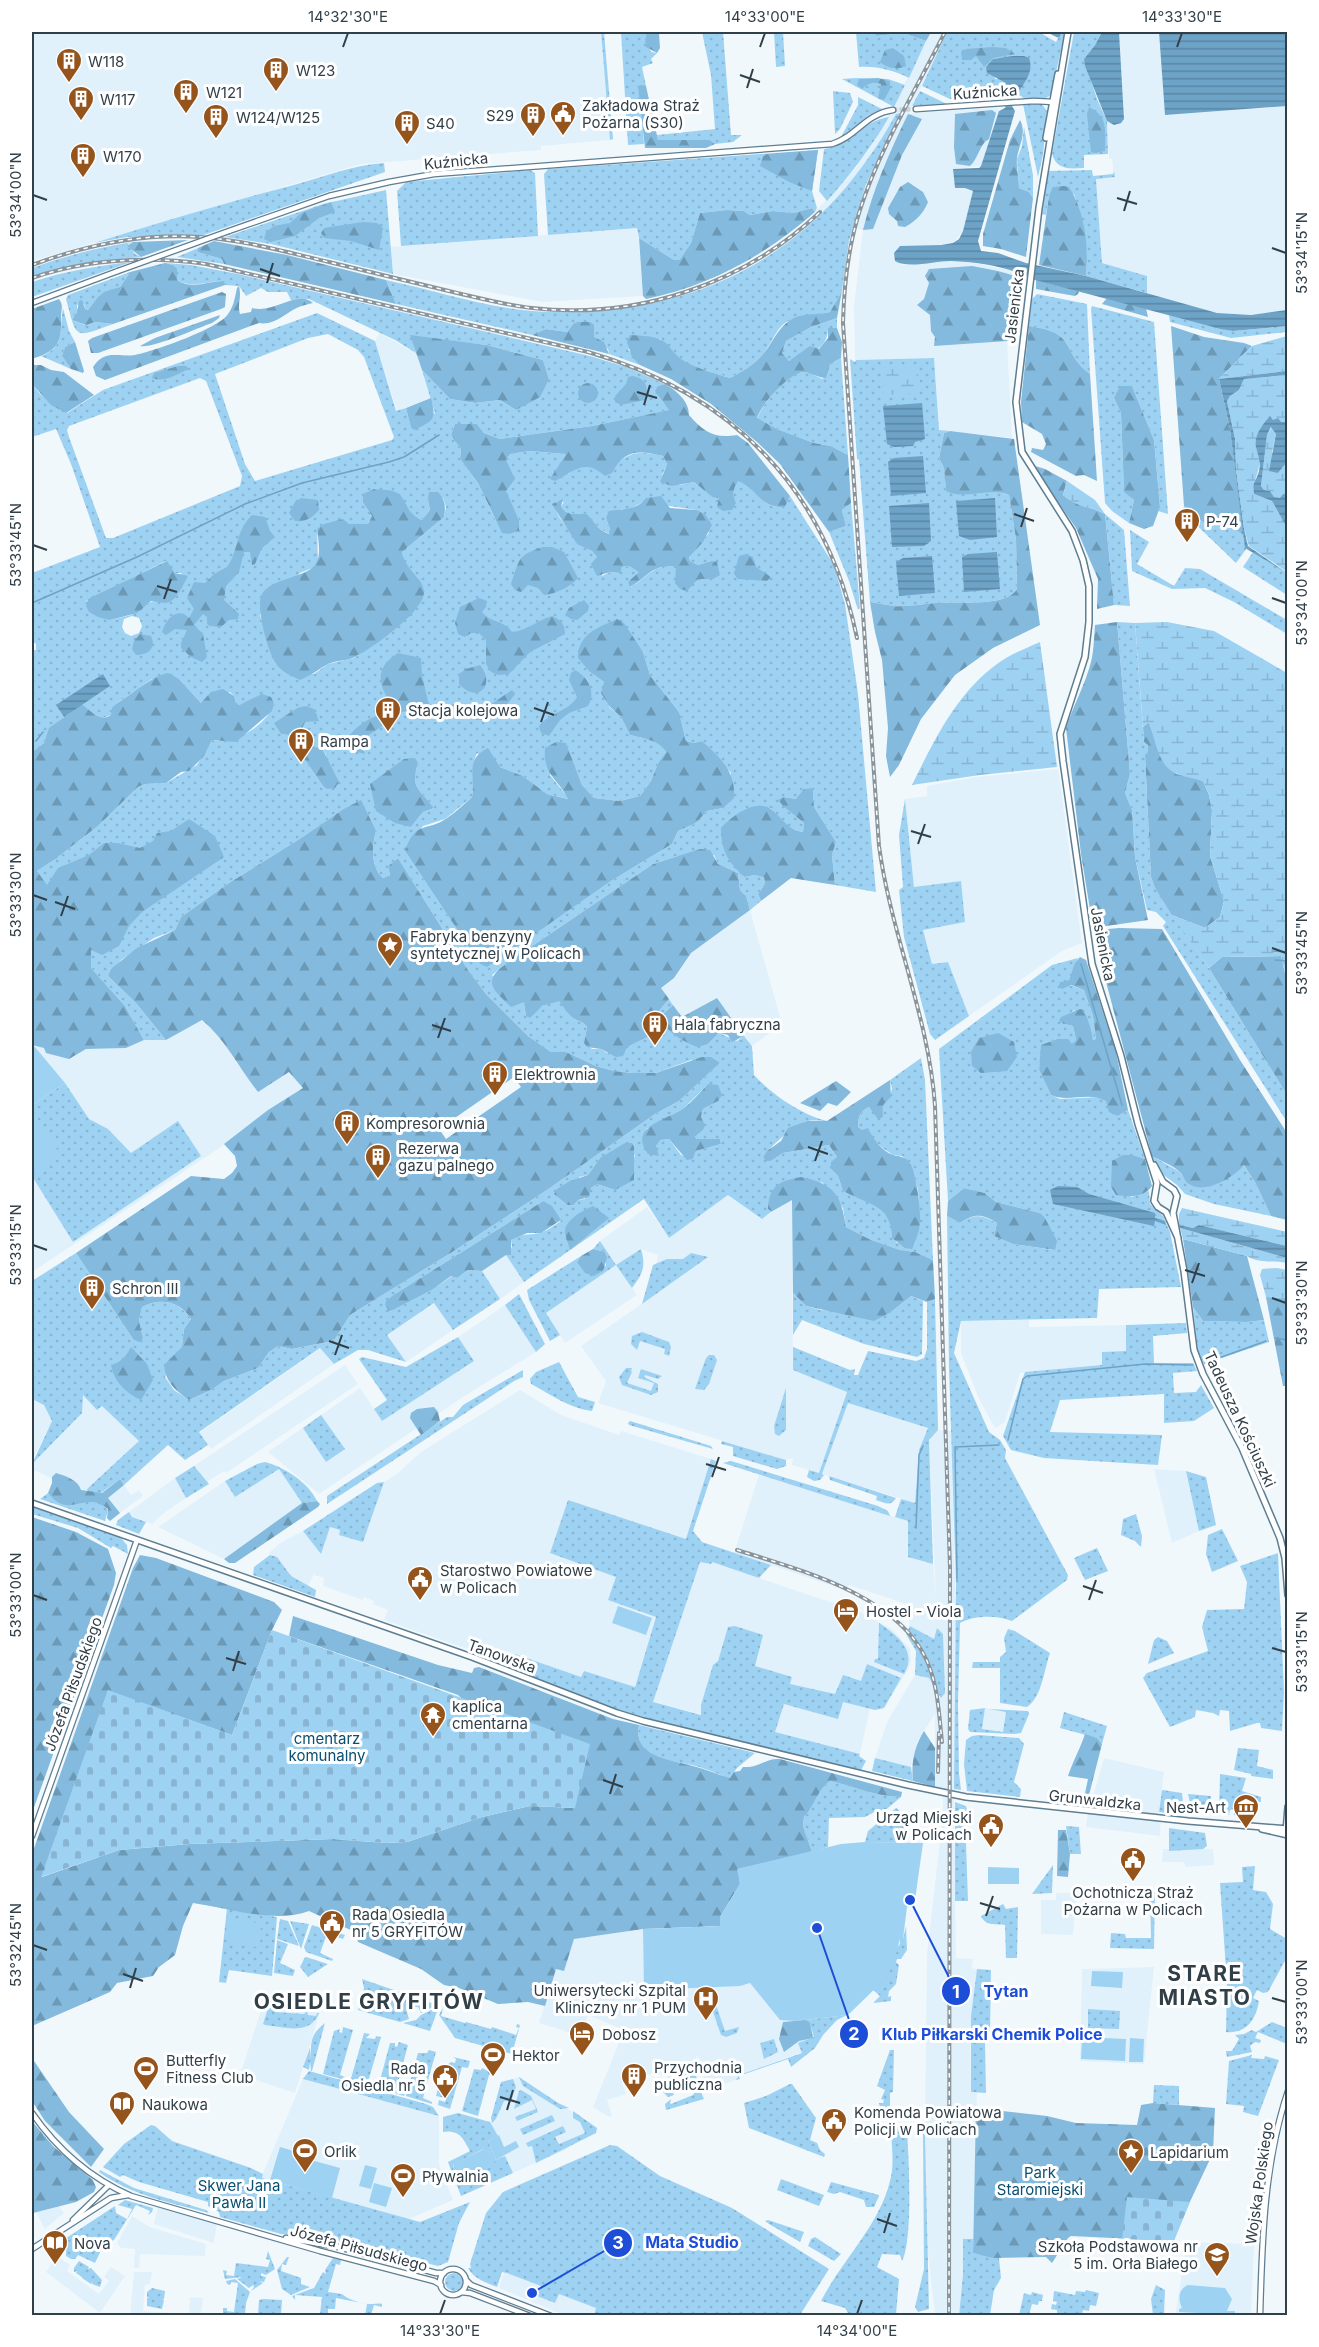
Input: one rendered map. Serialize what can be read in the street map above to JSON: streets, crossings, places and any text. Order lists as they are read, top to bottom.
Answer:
{
  "streets": {
    "main road": [
      "Jasienicka",
      "Tadeusza Kościuszki",
      "Tanowska",
      "Grunwaldzka"
    ],
    "street": ["Kuźnicka", "Józefa Piłsudskiego", "Wojska Polskiego"]
  },
  "crossings": [
    ["Kuźnicka", "Jasienicka"],
    ["Tanowska", "Józefa Piłsudskiego"],
    ["Tanowska", "Grunwaldzka"]
  ],
  "districts": ["STARE MIASTO", "OSIEDLE GRYFITÓW"],
  "parks": ["cmentarz komunalny", "Park Staromiejski", "Skwer Jana Pawła II"],
  "places": {
    "building": [
      "W118",
      "W123",
      "W121",
      "W117",
      "S29",
      "W124/W125",
      "S40",
      "W170",
      "P-74",
      "Stacja kolejowa",
      "Rampa",
      "Hala fabryczna",
      "Elektrownia",
      "Kompresorownia",
      "Rezerwa gazu palnego",
      "Schron III",
      "Przychodnia publiczna"
    ],
    "public building": [
      "Zakładowa Straż Pożarna (S30)",
      "Starostwo Powiatowe w Policach",
      "Urząd Miejski w Policach",
      "Ochotnicza Straż Pożarna w Policach",
      "Rada Osiedla nr 5 GRYFITÓW",
      "Rada Osiedla nr 5",
      "Komenda Powiatowa Policji w Policach"
    ],
    "place": ["Fabryka benzyny syntetycznej w Policach", "Lapidarium"],
    "hotel": ["Hostel - Viola", "Dobosz"],
    "temple": ["kaplica cmentarna"],
    "museum": ["Nest-Art"],
    "other": ["Tytan", "Klub Piłkarski Chemik Police", "Mata Studio"],
    "hospital": ["Uniwersytecki Szpital Kliniczny nr 1 PUM"],
    "sports": [
      "Hektor",
      "Butterfly Fitness Club",
      "Orlik",
      "Pływalnia"
    ],
    "library": ["Naukowa", "Nova"],
    "school or university": ["Szkoła Podstawowa nr 5 im. Orła Białego"]
  },
  "coordinates": [
    "14°32'30\"E",
    "14°33'00\"E",
    "14°33'30\"E",
    "53°34'00\"N",
    "53°34'15\"N",
    "53°33'45\"N",
    "53°33'30\"N",
    "53°33'15\"N",
    "53°33'00\"N",
    "53°32'45\"N",
    "14°34'00\"E"
  ]
}
